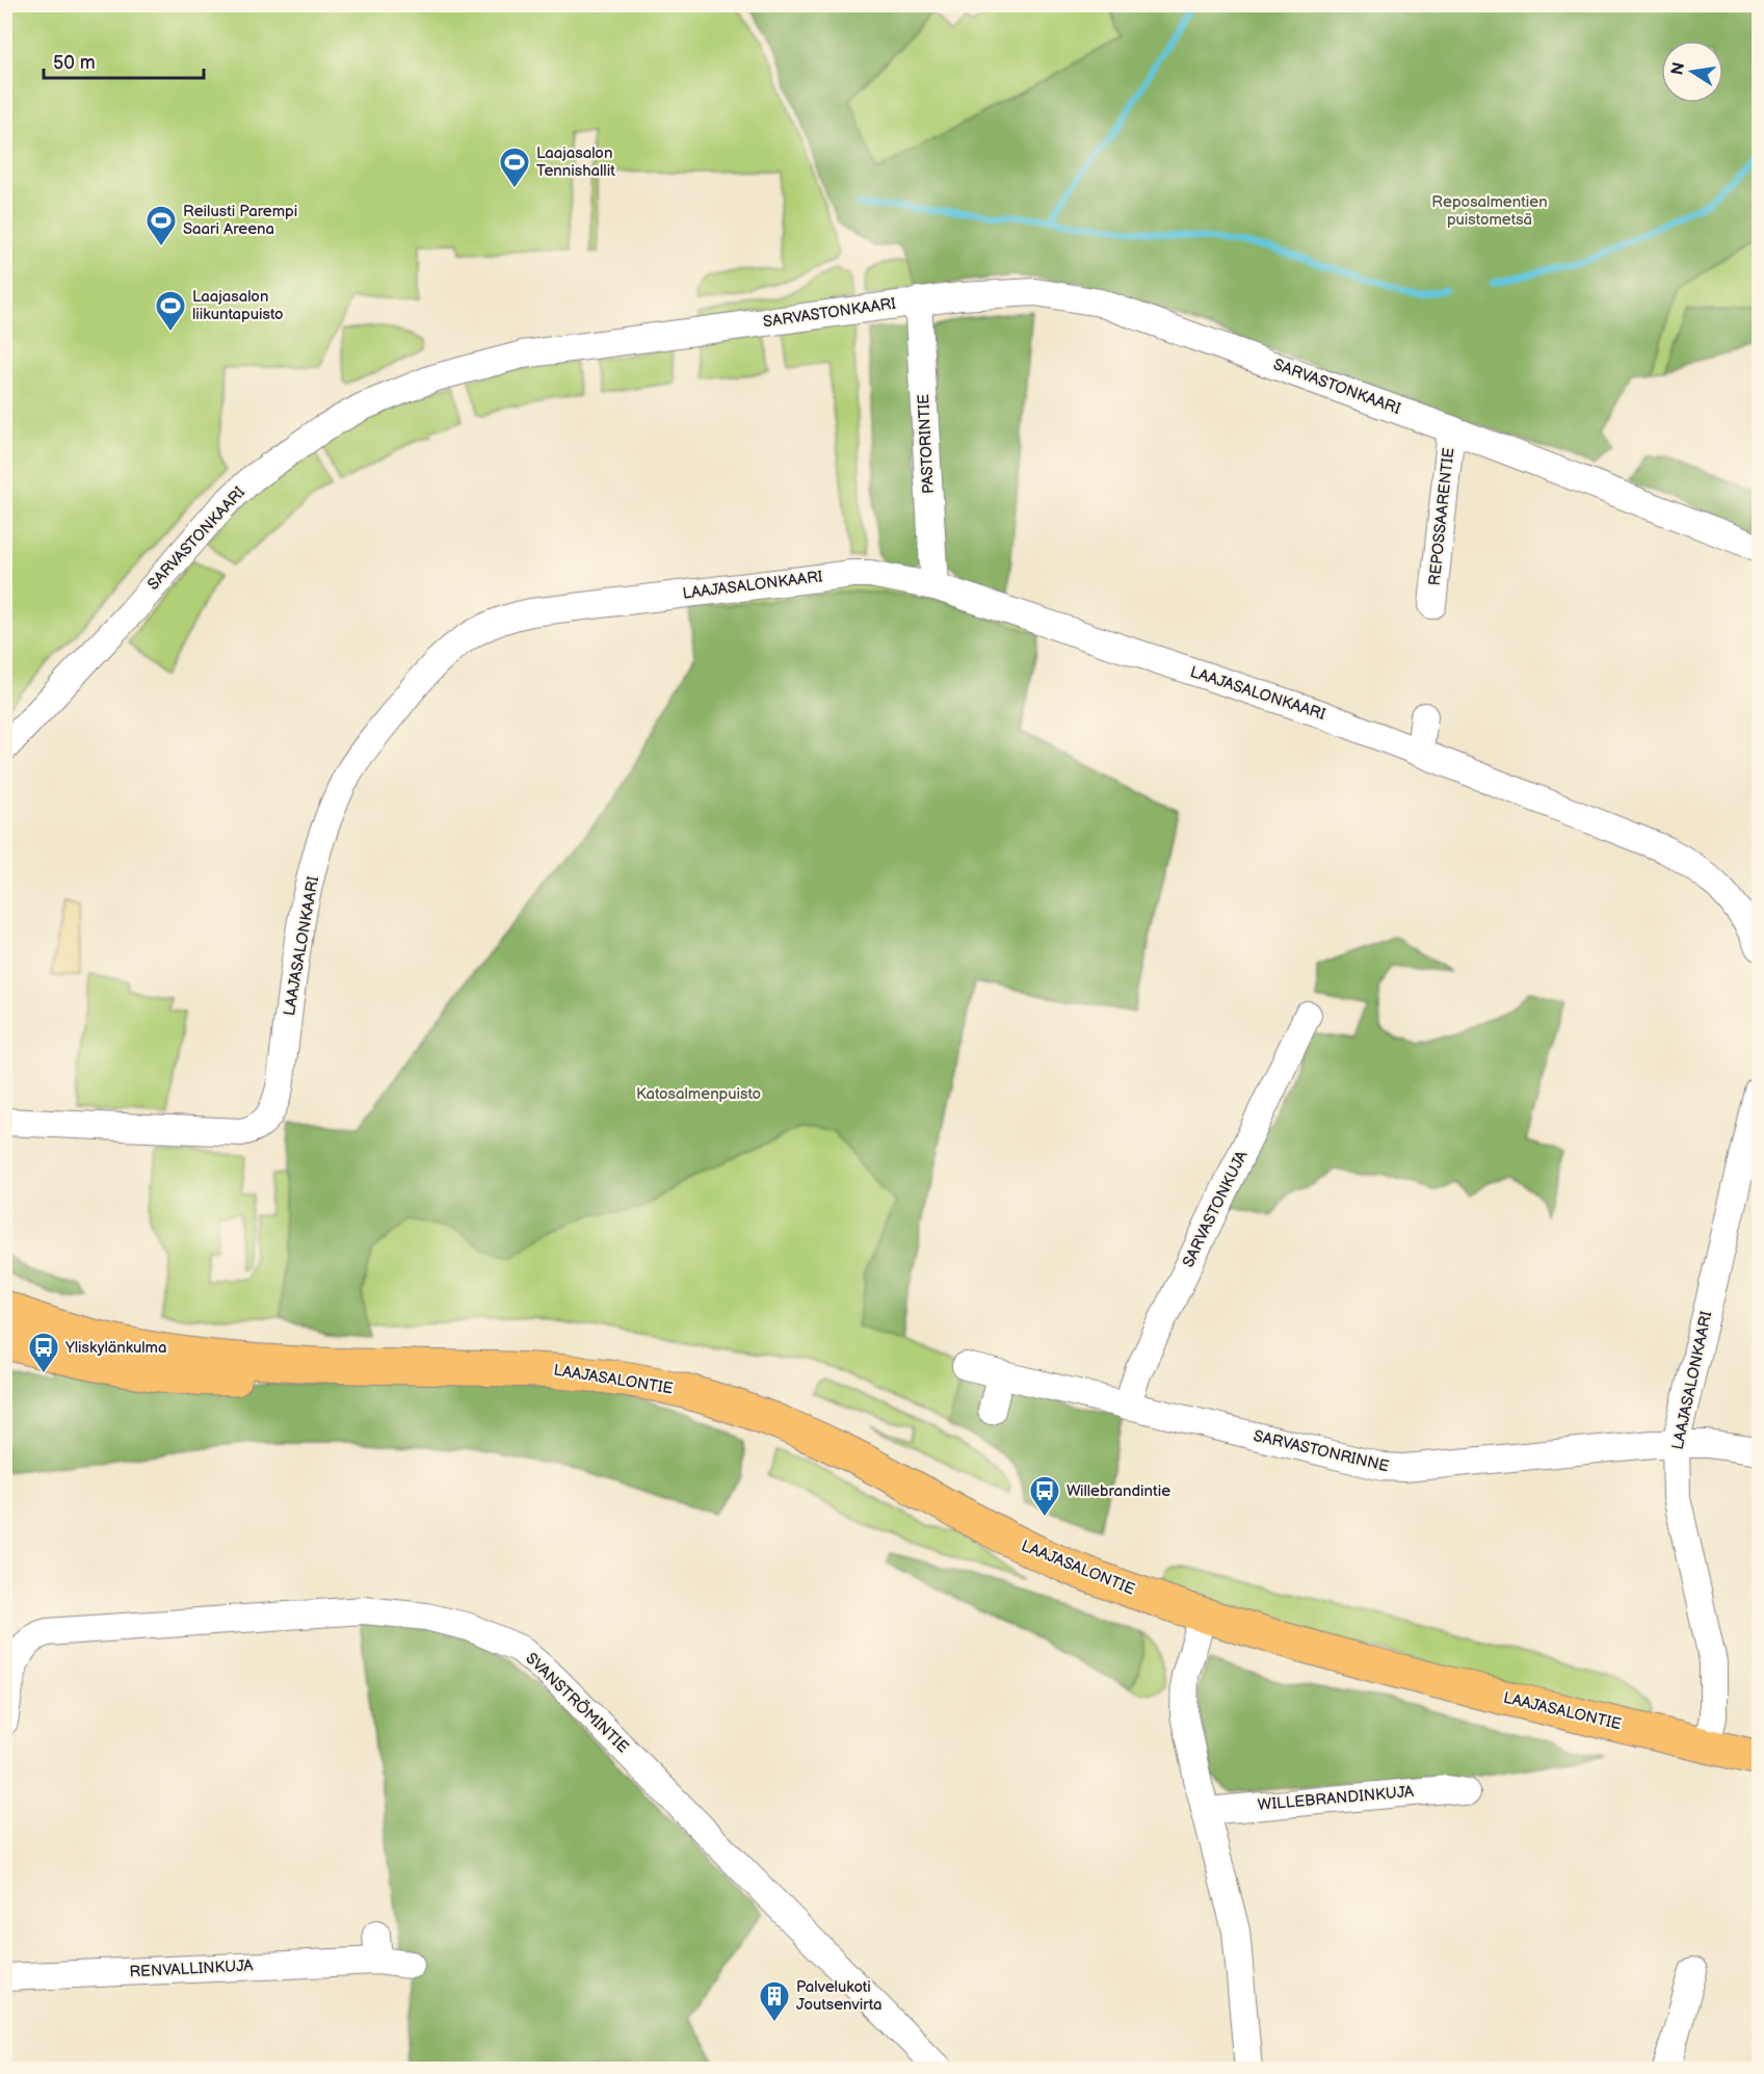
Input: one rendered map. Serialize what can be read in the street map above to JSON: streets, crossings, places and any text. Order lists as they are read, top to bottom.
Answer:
{
  "streets": {
    "main road": ["LAAJASALONTIE"],
    "street": [
      "SARVASTONKAARI",
      "PASTORINTIE",
      "REPOSSAARENTIE",
      "LAAJASALONKAARI",
      "SARVASTONKUJA",
      "SARVASTONRINNE",
      "SVANSTRÖMINTIE",
      "WILLEBRANDINKUJA",
      "RENVALLINKUJA"
    ]
  },
  "crossings": [
    ["SARVASTONKAARI", "PASTORINTIE"],
    ["SARVASTONKAARI", "REPOSSAARENTIE"],
    ["PASTORINTIE", "LAAJASALONKAARI"],
    ["LAAJASALONKAARI", "LAAJASALONTIE"],
    ["LAAJASALONKAARI", "SARVASTONRINNE"],
    ["SARVASTONKUJA", "SARVASTONRINNE"]
  ],
  "parks": ["Reposalmentien puistometsä", "Katosalmenpuisto"],
  "places": {
    "sports": ["Laajasalon Tennishallit", "Reilusti Parempi Saari Areena", "Laajasalon liikuntapuisto"],
    "bus stop": ["Yliskylänkulma", "Willebrandintie"],
    "building": ["Palvelukoti Joutsenvirta"]
  },
  "scale_bar": "50 m",
  "north": "left"
}
